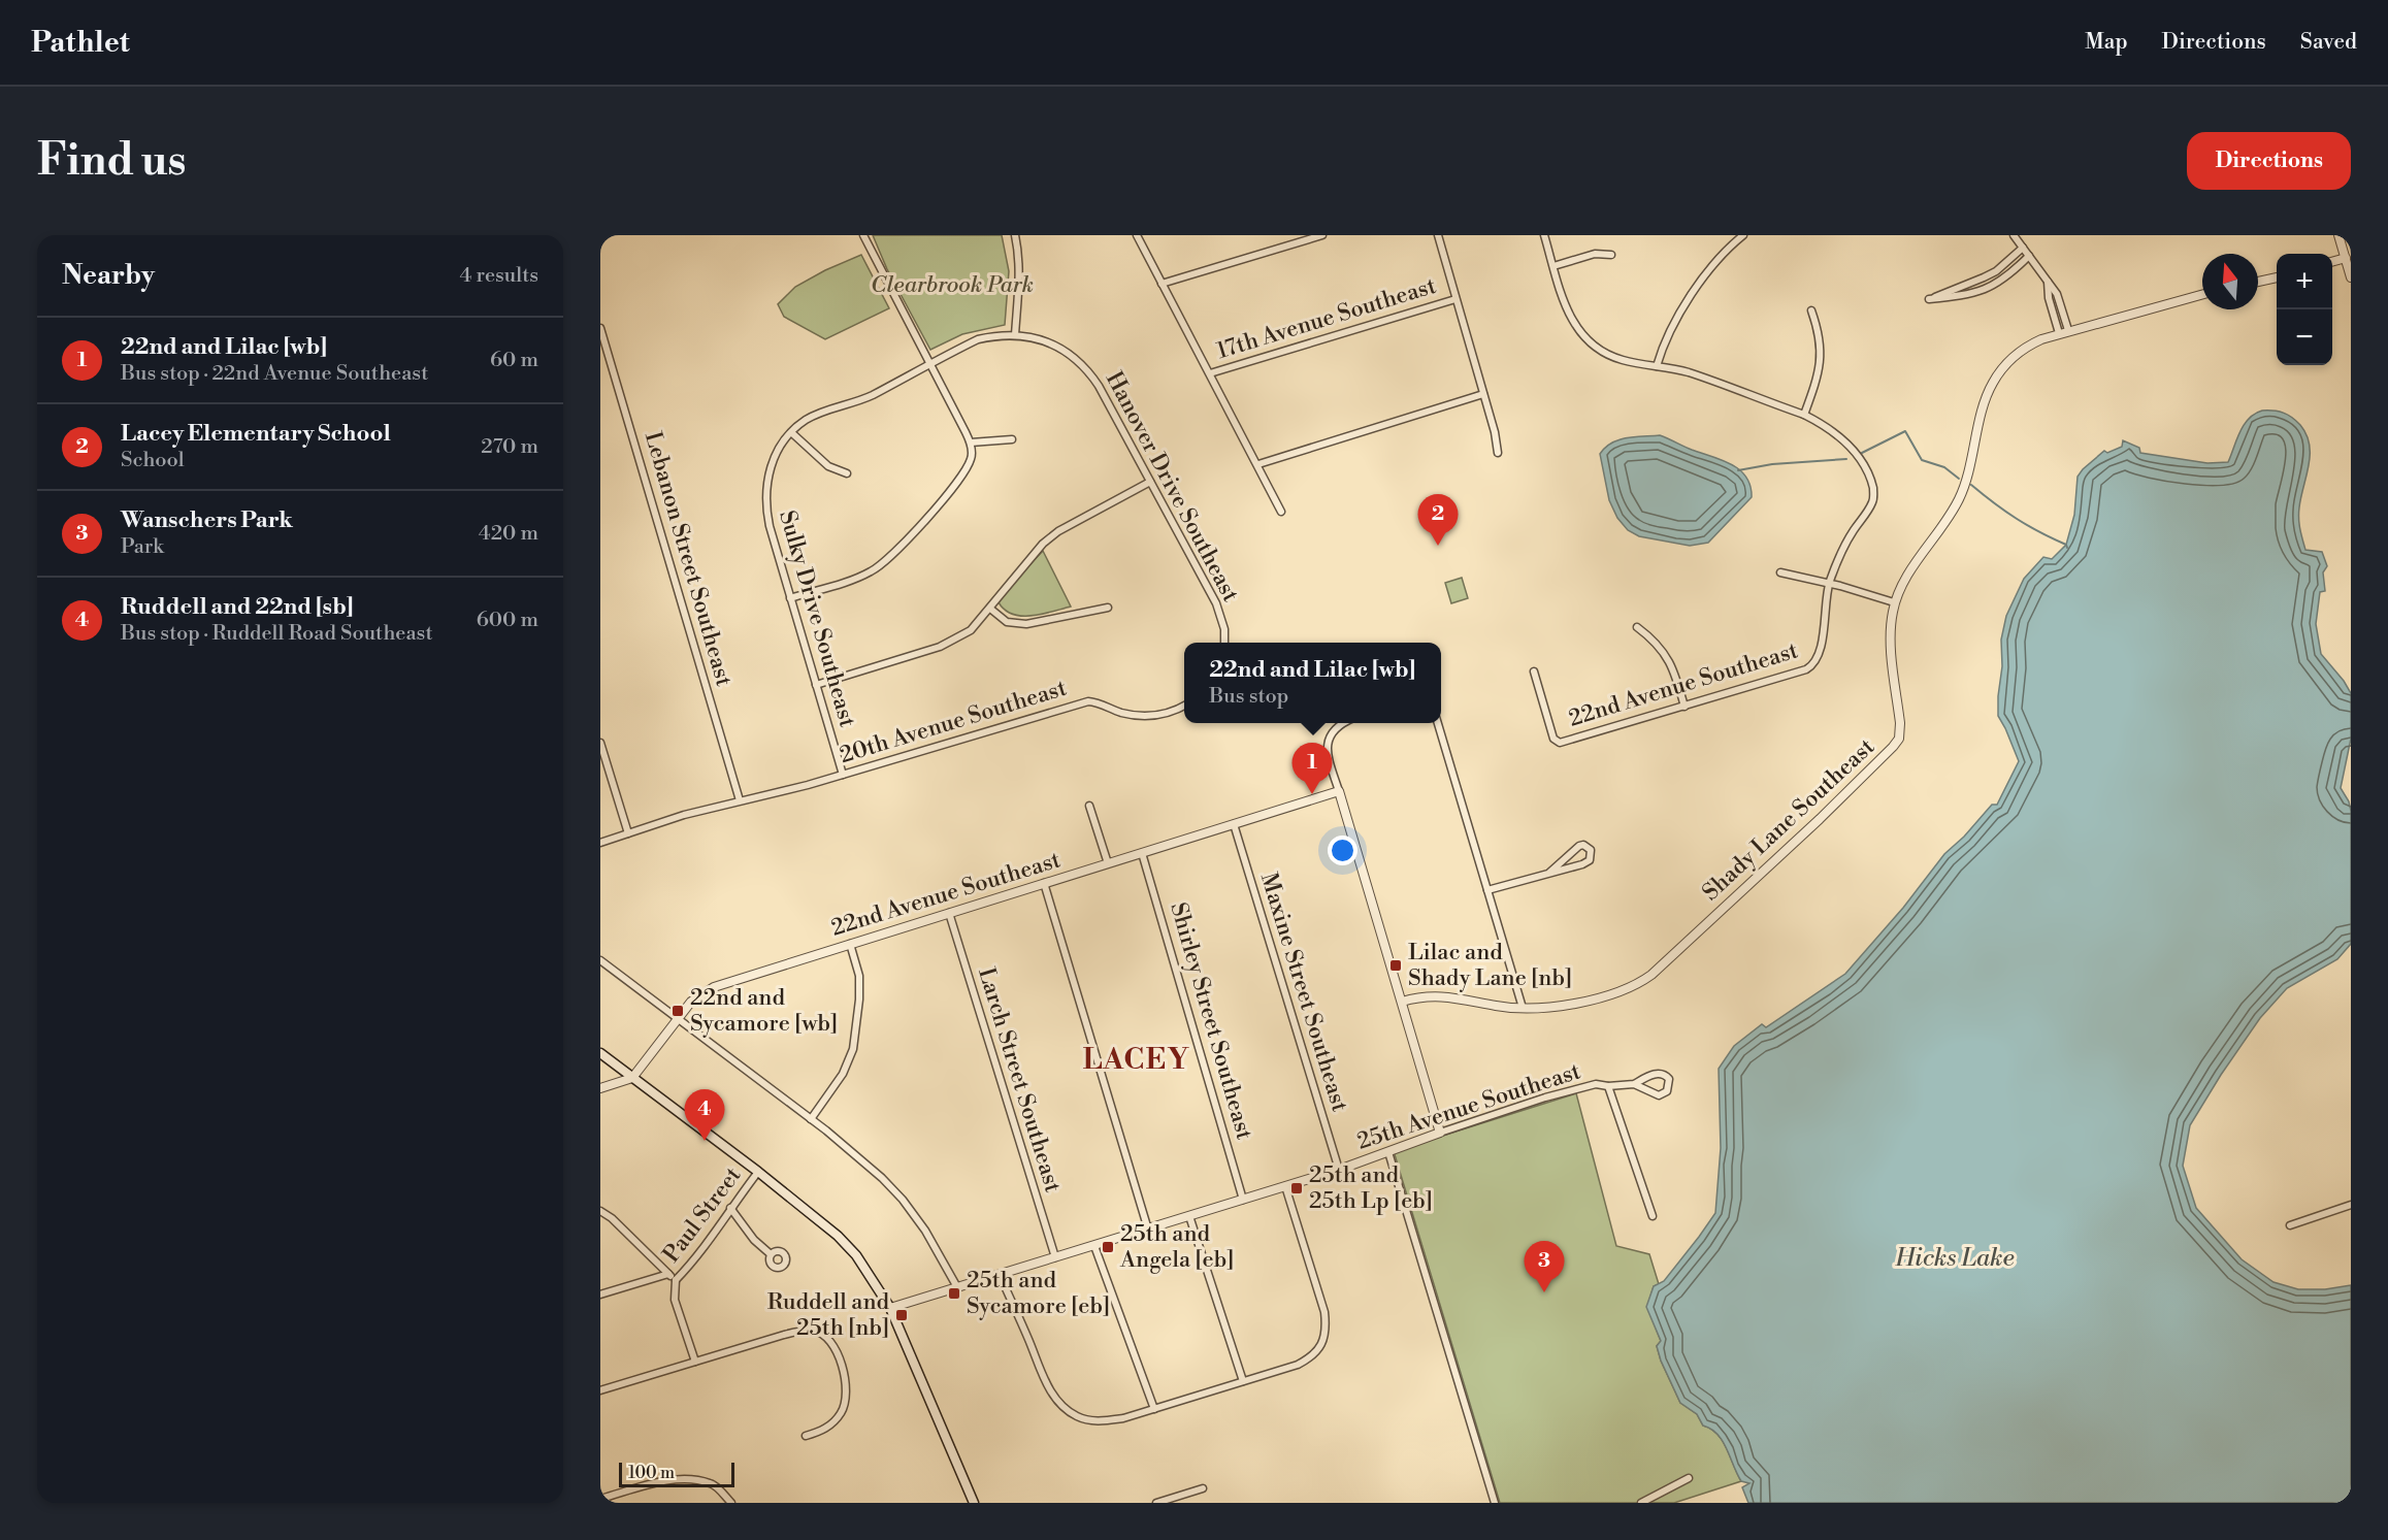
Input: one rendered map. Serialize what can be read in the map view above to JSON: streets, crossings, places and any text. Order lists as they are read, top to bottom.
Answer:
{
  "streets": {
    "street": [
      "17th Avenue Southeast",
      "Hanover Drive Southeast",
      "Lebanon Street Southeast",
      "Sulky Drive Southeast",
      "22nd Avenue Southeast",
      "20th Avenue Southeast",
      "Shady Lane Southeast",
      "Maxine Street Southeast",
      "Shirley Street Southeast",
      "Larch Street Southeast",
      "25th Avenue Southeast",
      "Paul Street"
    ]
  },
  "crossings": [
    ["Hanover Drive Southeast", "Sulky Drive Southeast"],
    ["Lebanon Street Southeast", "20th Avenue Southeast"],
    ["Sulky Drive Southeast", "20th Avenue Southeast"],
    ["22nd Avenue Southeast", "Maxine Street Southeast"],
    ["22nd Avenue Southeast", "Shirley Street Southeast"],
    ["22nd Avenue Southeast", "Larch Street Southeast"],
    ["Maxine Street Southeast", "25th Avenue Southeast"],
    ["Shirley Street Southeast", "25th Avenue Southeast"],
    ["Larch Street Southeast", "25th Avenue Southeast"]
  ],
  "districts": ["LACEY"],
  "water": ["Hicks Lake"],
  "parks": ["Clearbrook Park"],
  "places": {
    "transit": [
      "Lilac and Shady Lane [nb]",
      "22nd and Sycamore [wb]",
      "25th and 25th Lp [eb]",
      "25th and Angela [eb]",
      "25th and Sycamore [eb]",
      "Ruddell and 25th [nb]"
    ]
  },
  "scale_bar": "100 m",
  "north": "top",
  "page": {
    "header": "Pathlet",
    "nav": ["Map", "Directions", "Saved"],
    "buttons": "Directions",
    "title": "Find us",
    "heading": ["Nearby", "4 results"],
    "map_buttons": ["+", "−"],
    "list": [
      {
        "mark": "1",
        "name": "22nd and Lilac [wb]",
        "note": "Bus stop · 22nd Avenue Southeast",
        "value": "60 m"
      },
      {
        "mark": "2",
        "name": "Lacey Elementary School",
        "note": "School",
        "value": "270 m"
      },
      {
        "mark": "3",
        "name": "Wanschers Park",
        "note": "Park",
        "value": "420 m"
      },
      {
        "mark": "4",
        "name": "Ruddell and 22nd [sb]",
        "note": "Bus stop · Ruddell Road Southeast",
        "value": "600 m"
      }
    ],
    "pins": [
      "2",
      "1",
      "4",
      "3"
    ],
    "popup": ["22nd and Lilac [wb]", "Bus stop"],
    "scale": "100 m"
  }
}
